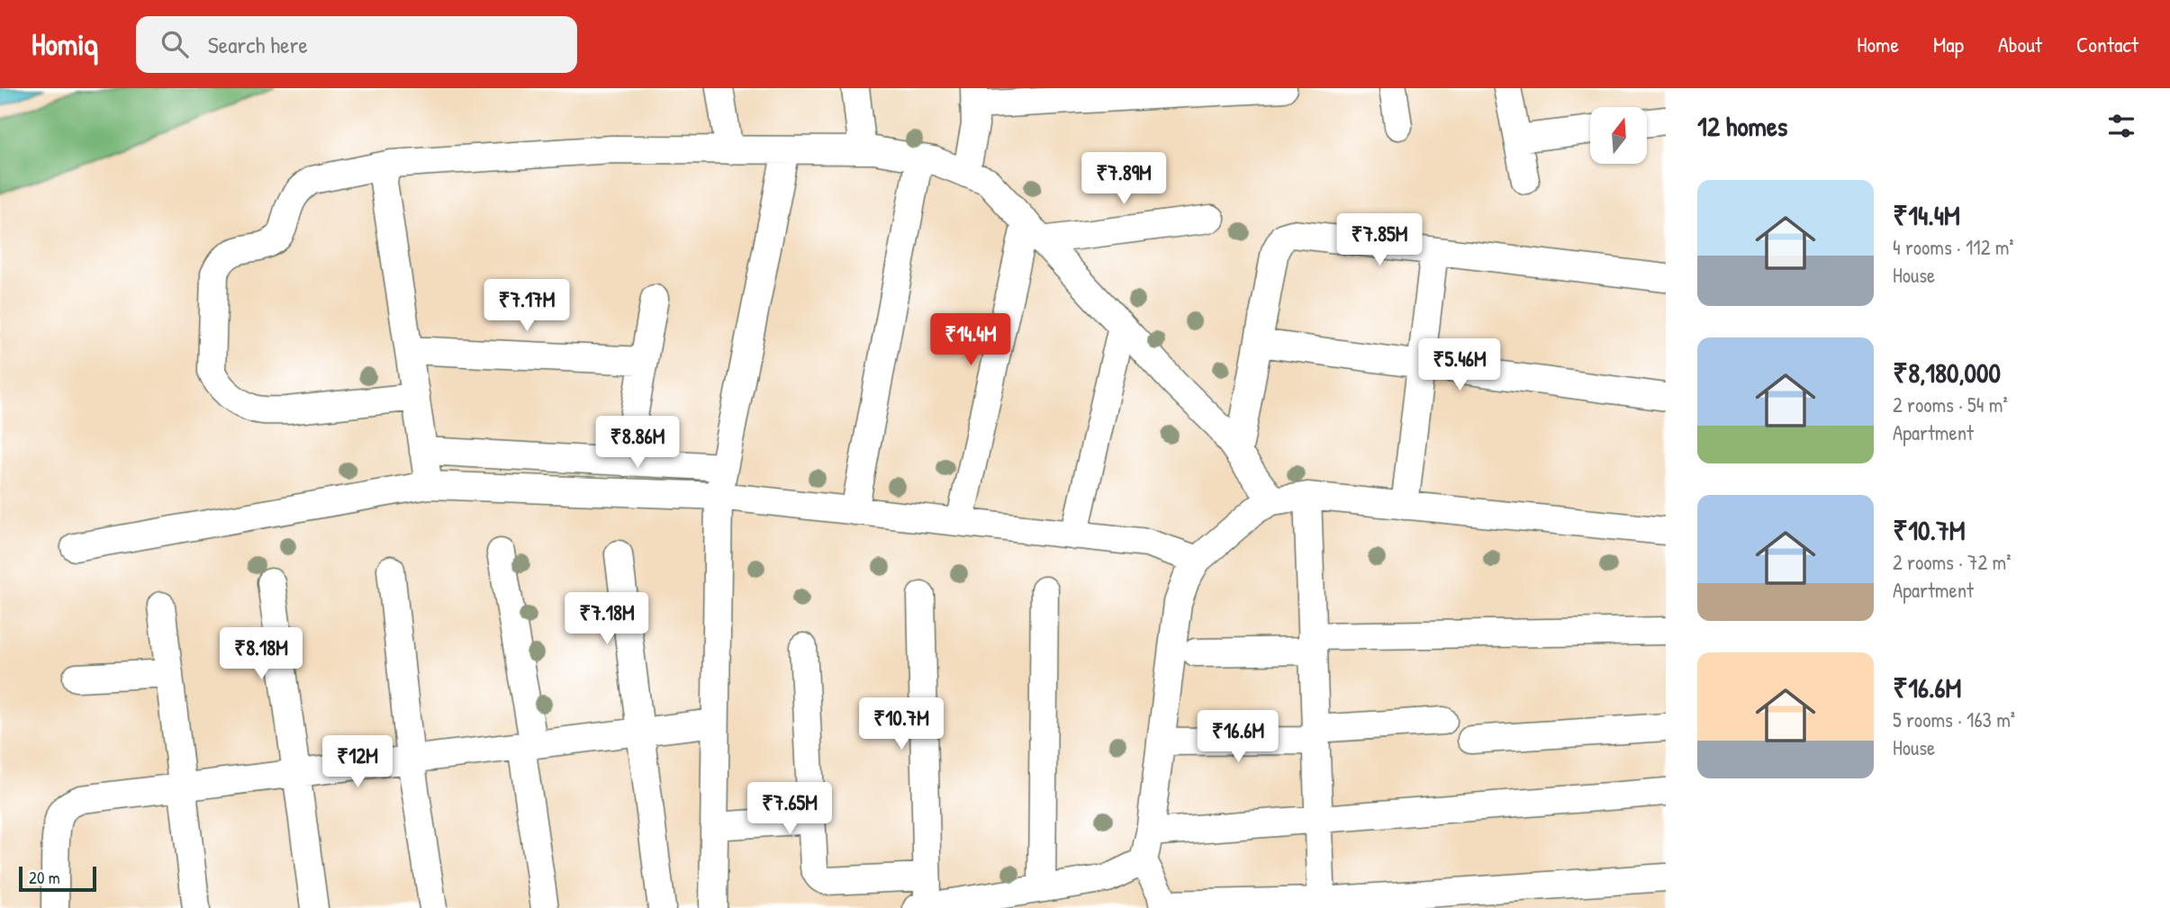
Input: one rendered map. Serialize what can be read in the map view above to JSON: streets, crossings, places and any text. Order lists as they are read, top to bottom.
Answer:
{
  "scale_bar": "20 m",
  "north": "top",
  "page": {
    "header": "Homiq",
    "search": "Search here",
    "nav": [
      "Home",
      "Map",
      "About",
      "Contact"
    ],
    "heading": "12 homes",
    "price": [
      "₹7.89M",
      "₹7.85M",
      "₹7.17M",
      "₹14.4M",
      "₹5.46M",
      "₹8.86M",
      "₹7.18M",
      "₹8.18M",
      "₹10.7M",
      "₹16.6M",
      "₹12M",
      "₹7.65M"
    ],
    "list": [
      {
        "name": "₹14.4M",
        "note": "4 rooms · 112 m² · House"
      },
      {
        "name": "₹8,180,000",
        "note": "2 rooms · 54 m² · Apartment"
      },
      {
        "name": "₹10.7M",
        "note": "2 rooms · 72 m² · Apartment"
      },
      {
        "name": "₹16.6M",
        "note": "5 rooms · 163 m² · House"
      }
    ],
    "scale": "20 m"
  }
}
